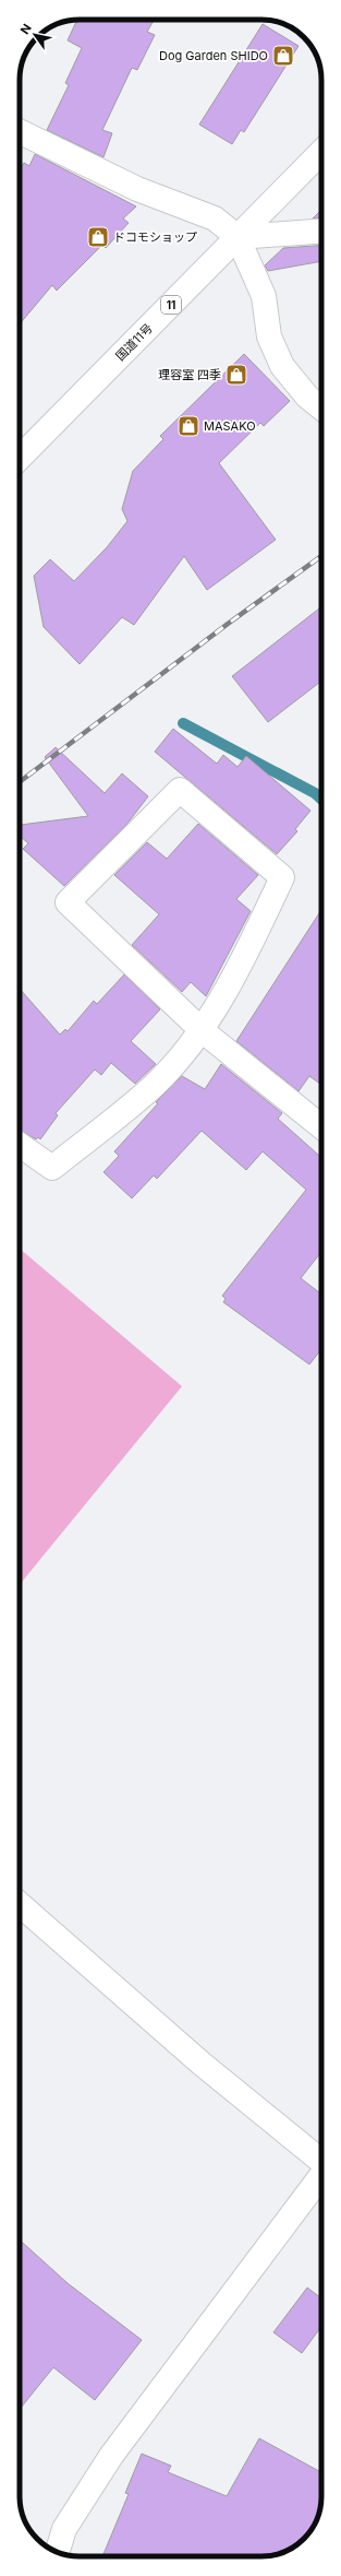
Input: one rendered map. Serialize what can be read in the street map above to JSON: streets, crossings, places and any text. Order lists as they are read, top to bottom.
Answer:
{
  "streets": {
    "main road": ["11", "国道11号"]
  },
  "places": {
    "shop": [
      "Dog Garden SHIDO",
      "ドコモショップ",
      "理容室 四季",
      "MASAKO"
    ]
  },
  "north": "top left"
}
